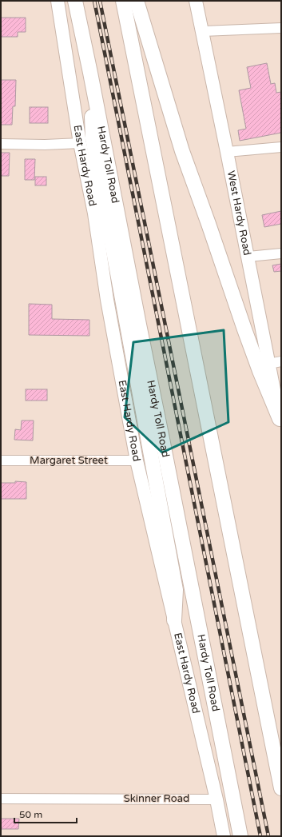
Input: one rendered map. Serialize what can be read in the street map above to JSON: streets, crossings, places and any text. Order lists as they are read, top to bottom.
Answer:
{
  "streets": {
    "highway": ["Hardy Toll Road"],
    "main road": ["East Hardy Road", "West Hardy Road"],
    "street": ["Margaret Street", "Skinner Road"]
  },
  "crossings": [
    ["East Hardy Road", "Margaret Street"],
    ["East Hardy Road", "Skinner Road"]
  ],
  "scale_bar": "50 m"
}
